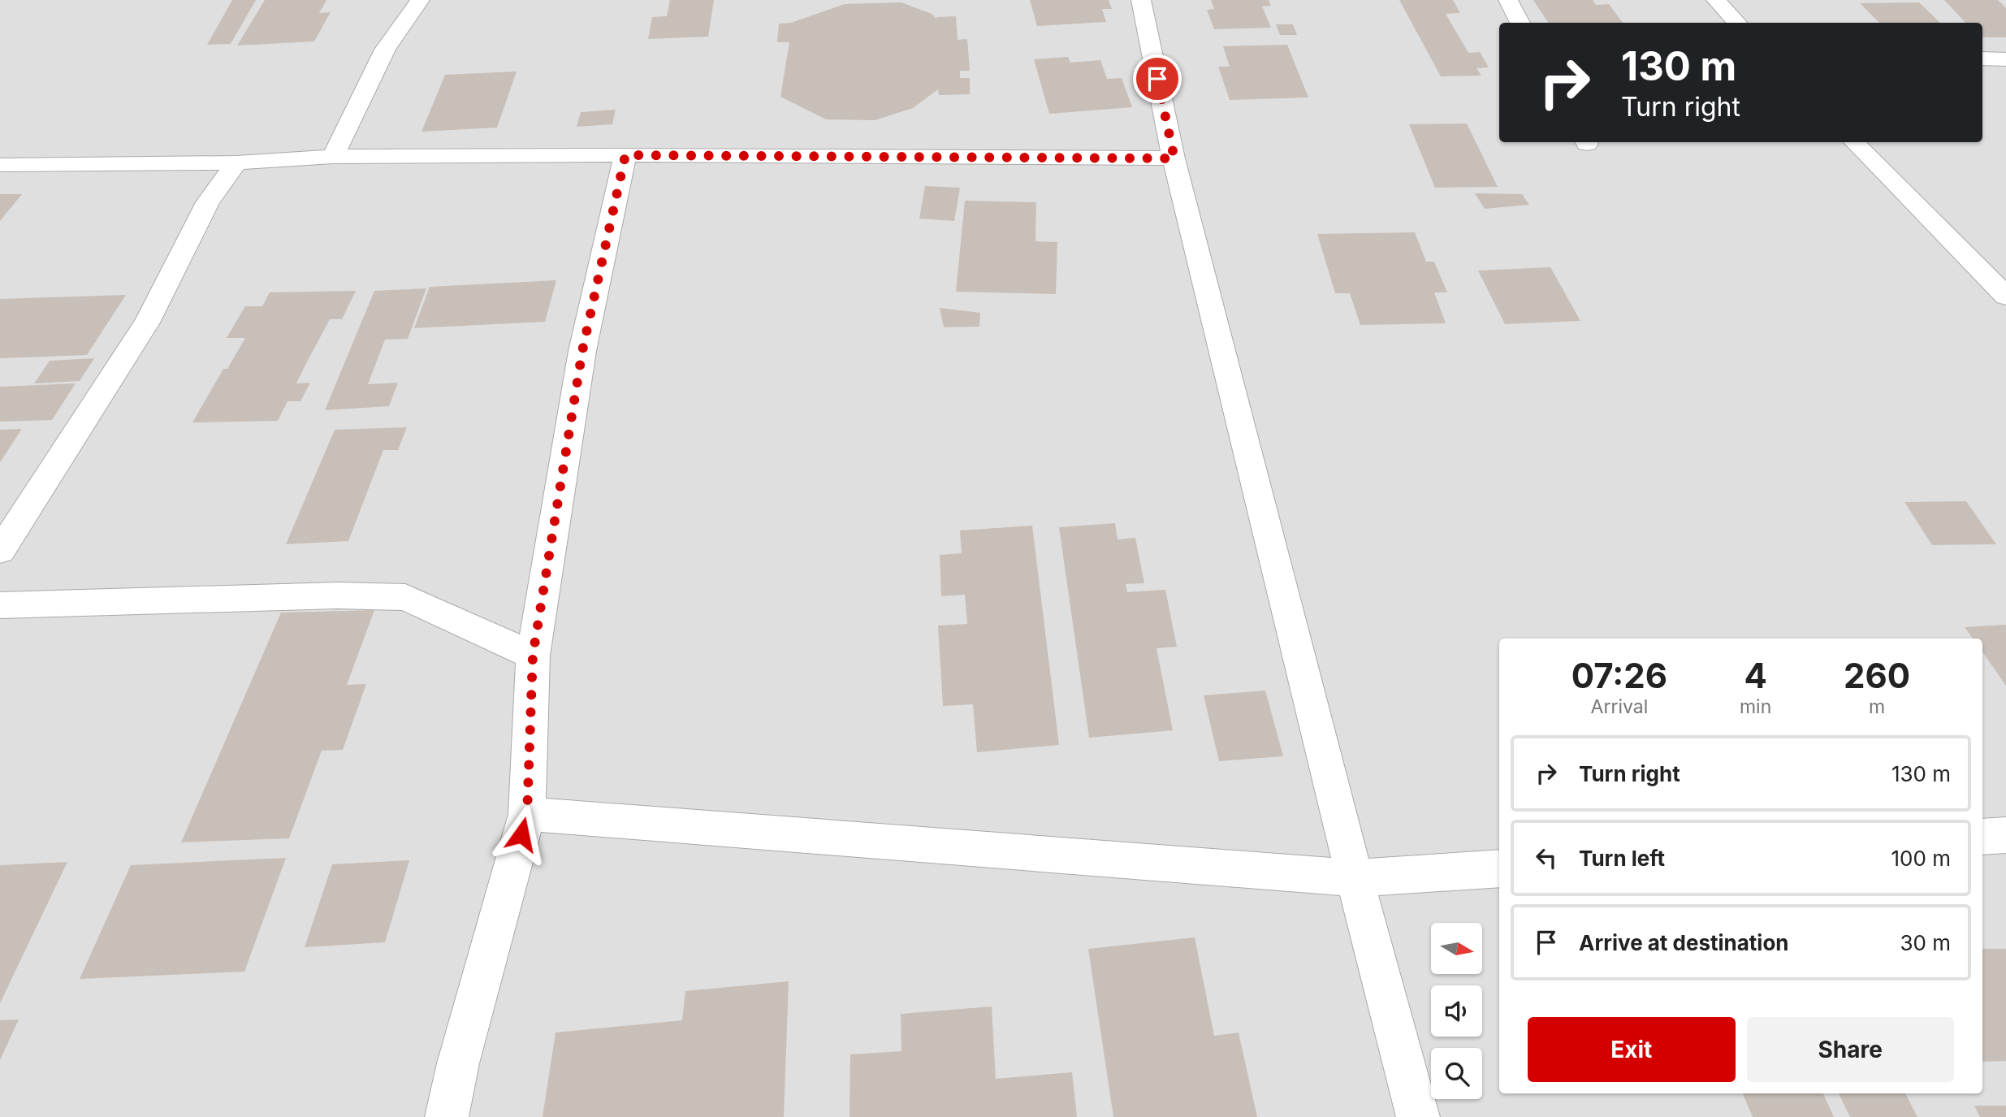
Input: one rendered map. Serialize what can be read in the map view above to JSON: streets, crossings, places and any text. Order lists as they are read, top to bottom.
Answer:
{
  "north": "right",
  "page": {
    "turn": ["130 m", "Turn right"],
    "eta": [
      "07:26",
      "Arrival",
      "4",
      "min",
      "260",
      "m"
    ],
    "list": [
      {
        "name": "Turn right",
        "value": "130 m"
      },
      {
        "name": "Turn left",
        "value": "100 m"
      },
      {
        "name": "Arrive at destination",
        "value": "30 m"
      }
    ],
    "buttons": ["Exit", "Share"]
  }
}
